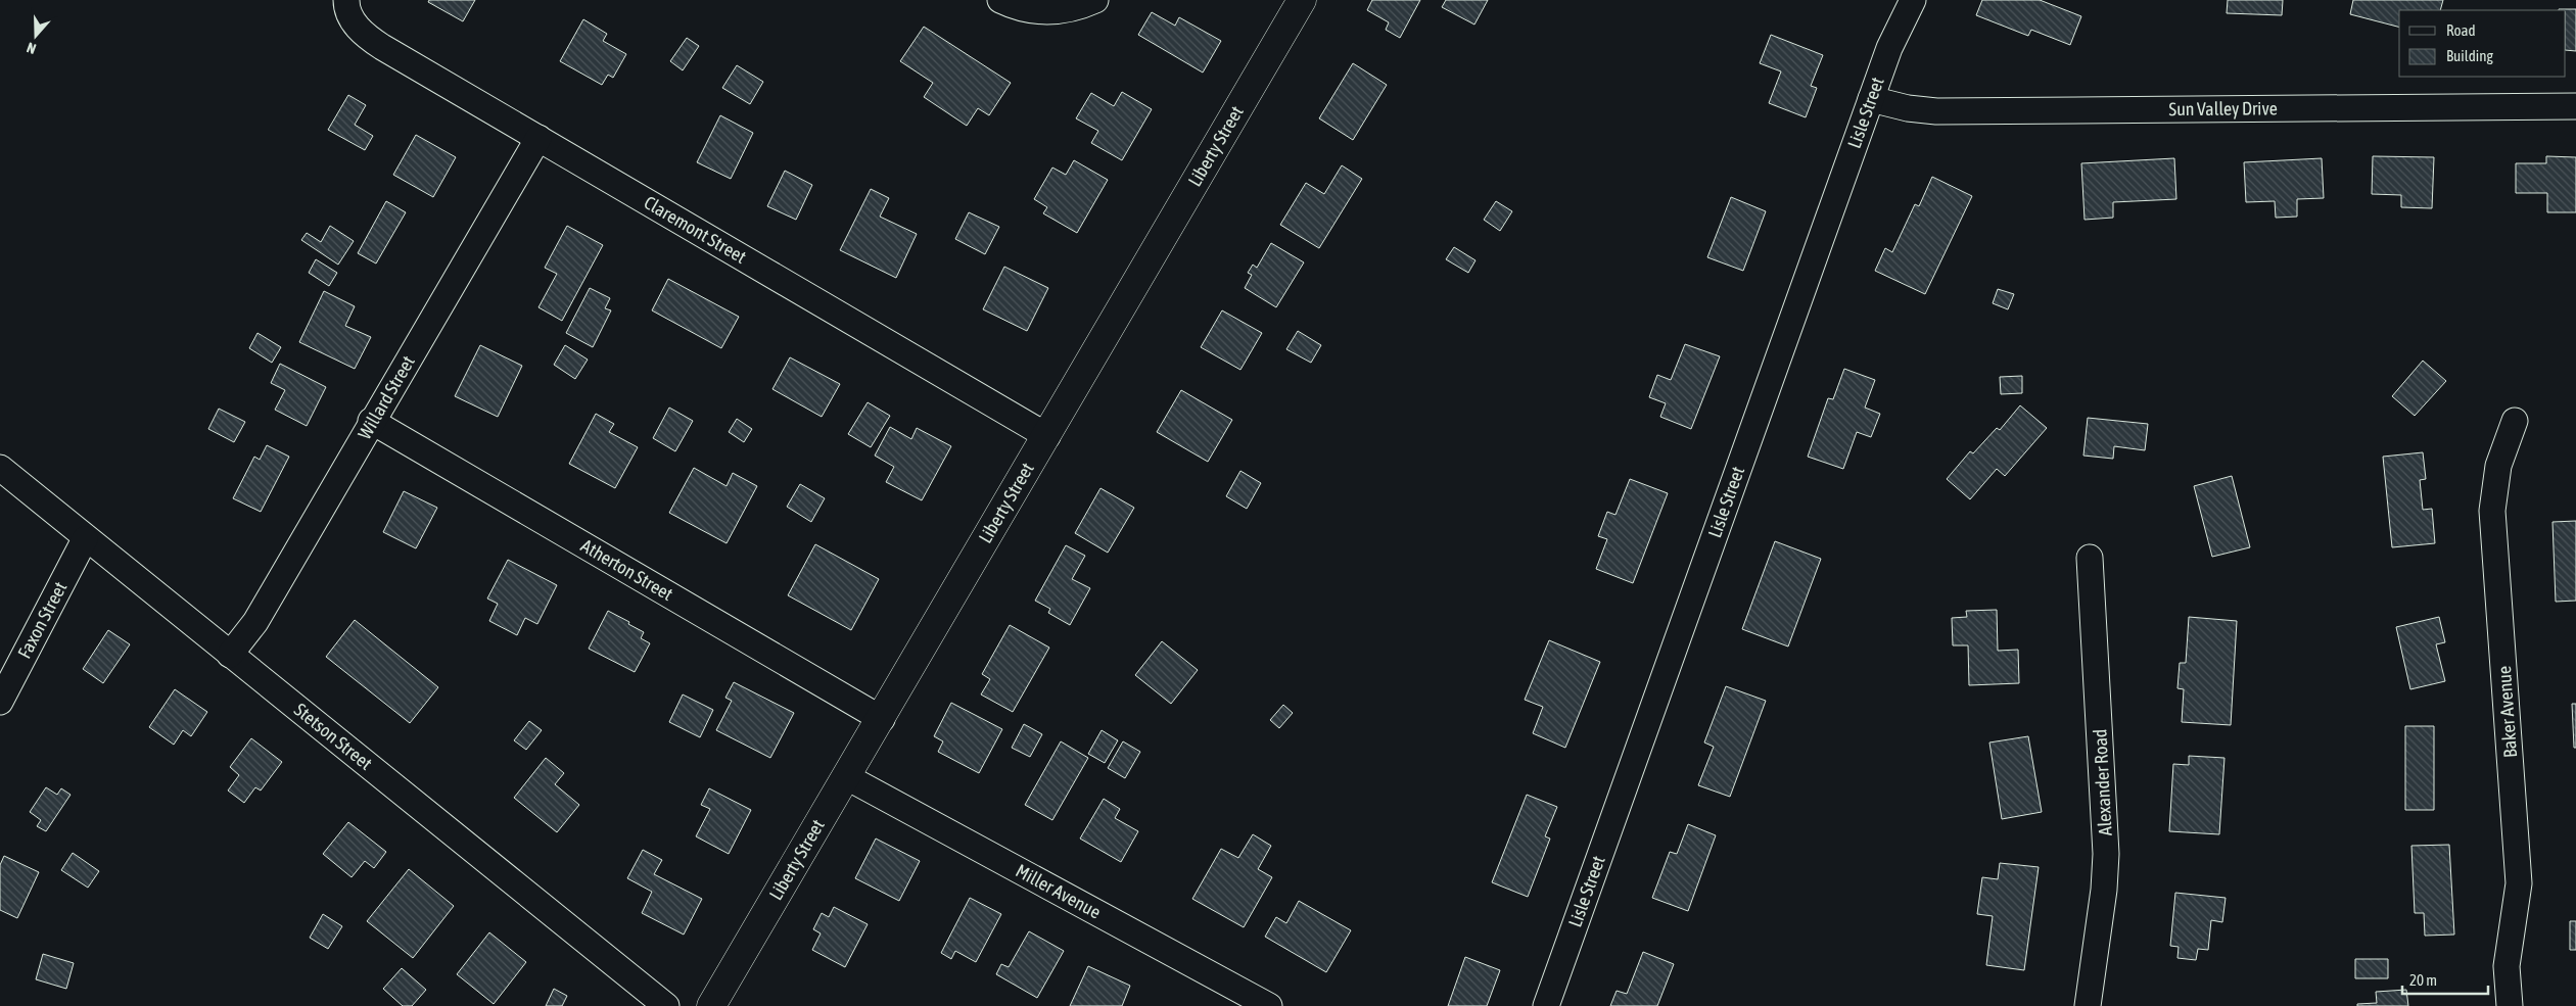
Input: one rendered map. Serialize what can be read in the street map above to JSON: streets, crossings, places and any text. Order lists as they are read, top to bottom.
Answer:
{
  "streets": {
    "main road": ["Liberty Street"],
    "street": [
      "Sun Valley Drive",
      "Lisle Street",
      "Claremont Street",
      "Willard Street",
      "Atherton Street",
      "Faxon Street",
      "Baker Avenue",
      "Stetson Street",
      "Alexander Road",
      "Miller Avenue"
    ]
  },
  "crossings": [
    ["Sun Valley Drive", "Lisle Street"],
    ["Liberty Street", "Claremont Street"],
    ["Liberty Street", "Atherton Street"],
    ["Liberty Street", "Miller Avenue"],
    ["Claremont Street", "Willard Street"],
    ["Willard Street", "Atherton Street"],
    ["Willard Street", "Stetson Street"],
    ["Faxon Street", "Stetson Street"]
  ],
  "legend": ["Road", "Building"],
  "scale_bar": "20 m",
  "north": "bottom"
}
